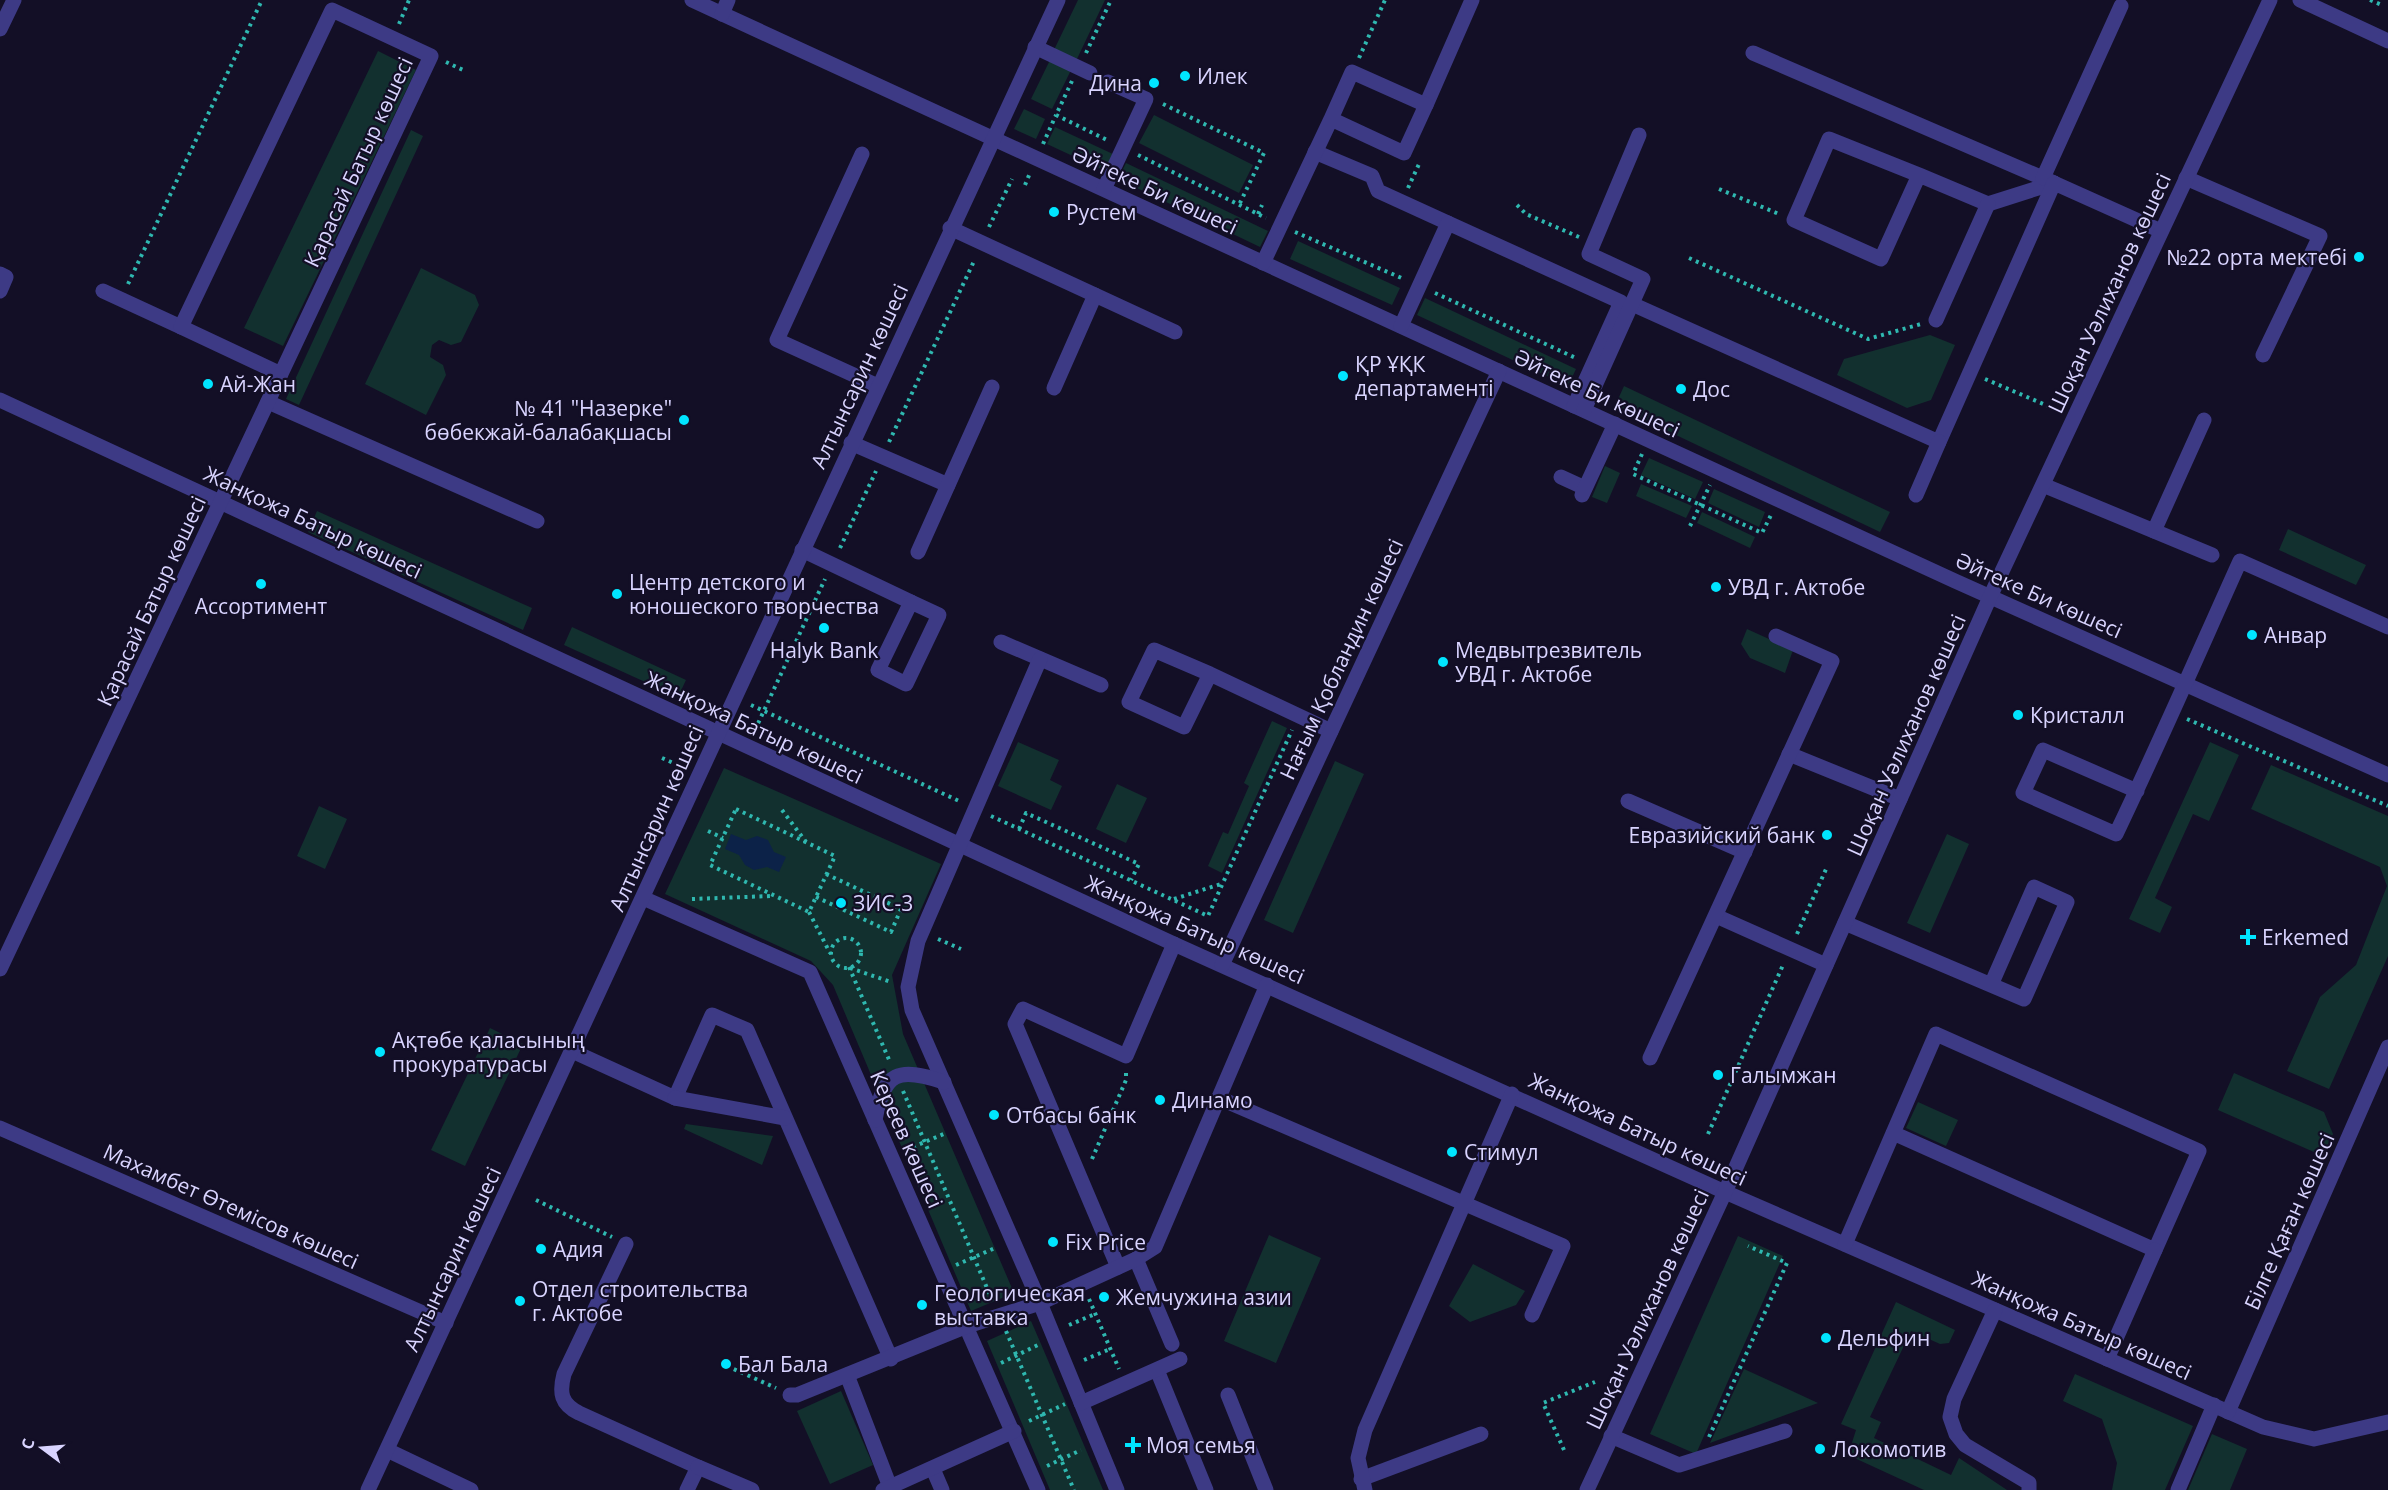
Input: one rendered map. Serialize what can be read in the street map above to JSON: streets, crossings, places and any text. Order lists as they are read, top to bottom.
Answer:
{
  "streets": {
    "street": [
      "Қарасай Батыр көшесі",
      "Әйтеке Би көшесі",
      "Шоқан Уәлиханов көшесі",
      "Алтынсарин көшесі",
      "Жанқожа Батыр көшесі",
      "Нағым Қобландин көшесі",
      "Кереев көшесі",
      "Махамбет Өтемісов көшесі",
      "Білге Қаған көшесі"
    ]
  },
  "crossings": [
    ["Қарасай Батыр көшесі", "Жанқожа Батыр көшесі"],
    ["Әйтеке Би көшесі", "Шоқан Уәлиханов көшесі"],
    ["Әйтеке Би көшесі", "Алтынсарин көшесі"],
    ["Әйтеке Би көшесі", "Нағым Қобландин көшесі"],
    ["Шоқан Уәлиханов көшесі", "Жанқожа Батыр көшесі"],
    ["Алтынсарин көшесі", "Жанқожа Батыр көшесі"],
    ["Алтынсарин көшесі", "Кереев көшесі"],
    ["Алтынсарин көшесі", "Махамбет Өтемісов көшесі"],
    ["Жанқожа Батыр көшесі", "Нағым Қобландин көшесі"],
    ["Жанқожа Батыр көшесі", "Білге Қаған көшесі"]
  ],
  "places": {
    "other": [
      "Илек",
      "Дина",
      "Рустем",
      "№22 орта мектебі",
      "ҚР ҰҚК департаменті",
      "Ай-Жан",
      "Дос",
      "№ 41 \"Назерке\" бөбекжай-балабақшасы",
      "Ассортимент",
      "УВД г. Актобе",
      "Центр детского и юношеского творчества",
      "Halyk Bank",
      "Анвар",
      "Медвытрезвитель УВД г. Актобе",
      "Кристалл",
      "Евразийский банк",
      "ЗИС-3",
      "Ақтөбе қаласының прокуратурасы",
      "Галымжан",
      "Динамо",
      "Отбасы банк",
      "Стимул",
      "Fix Price",
      "Адия",
      "Жемчужина азии",
      "Отдел строительства г. Актобе",
      "Геологическая выставка",
      "Дельфин",
      "Бал Бала",
      "Локомотив"
    ],
    "health": ["Erkemed", "Моя семья"]
  },
  "north": "left"
}
